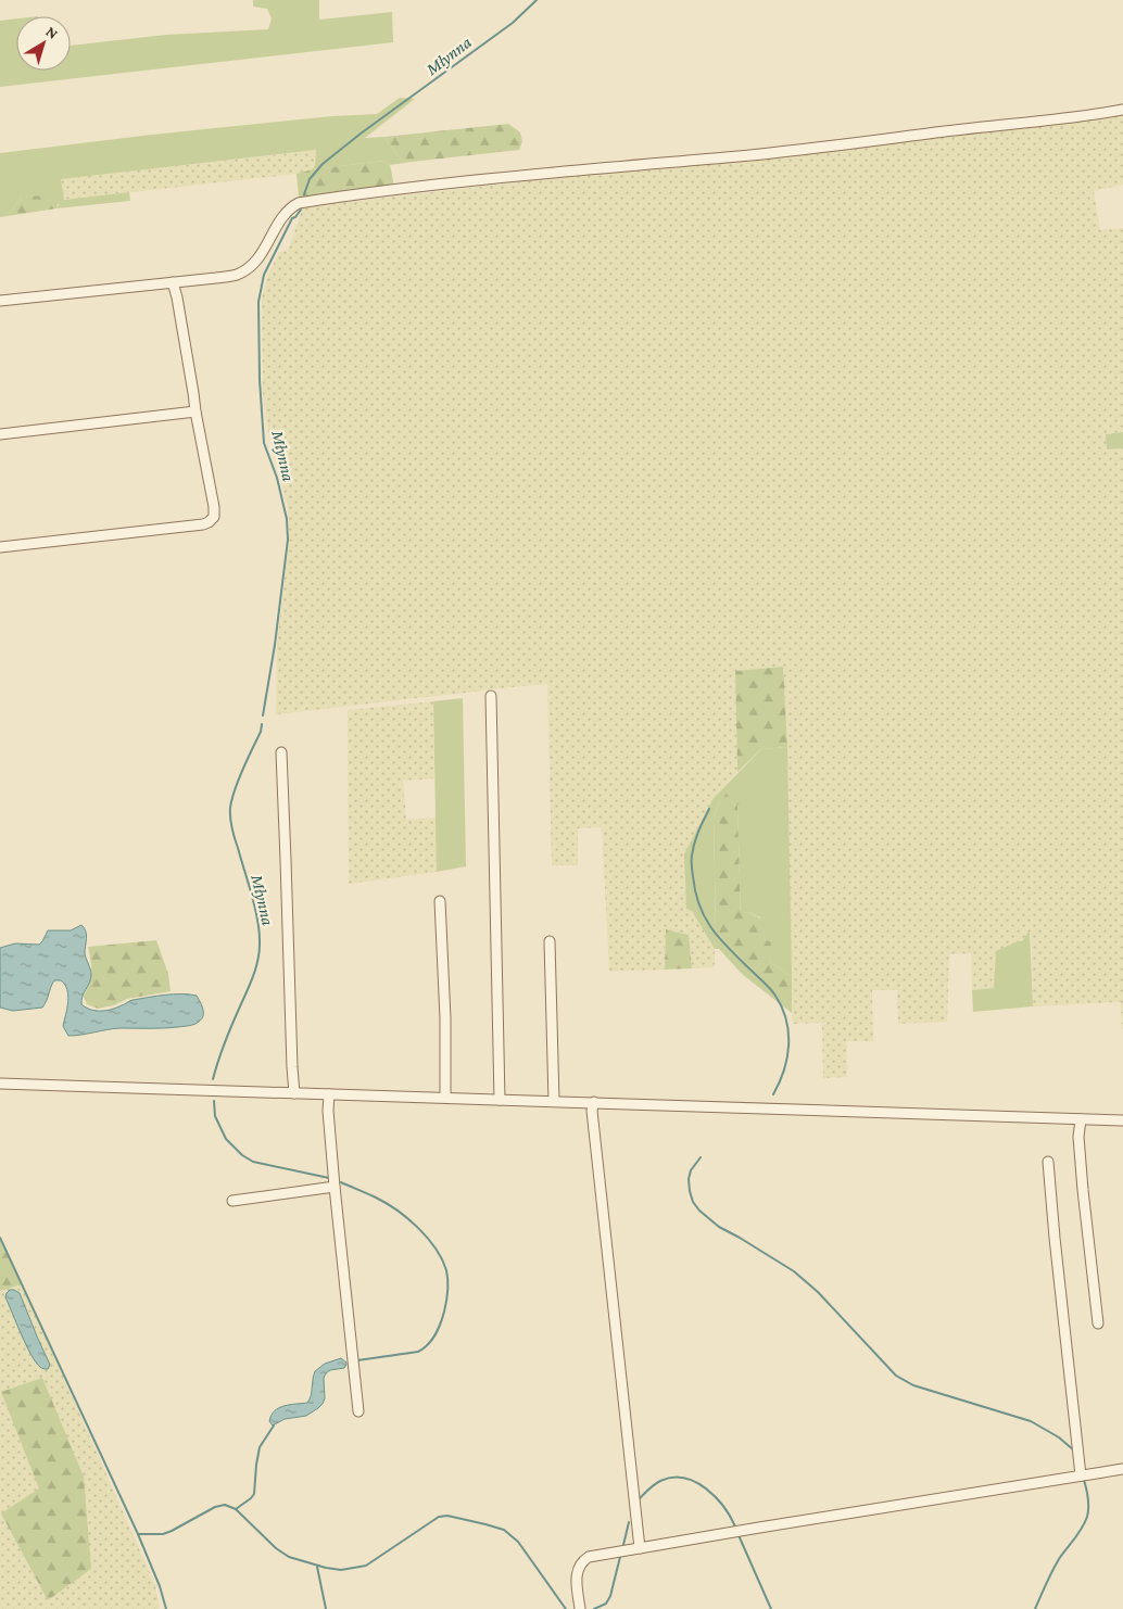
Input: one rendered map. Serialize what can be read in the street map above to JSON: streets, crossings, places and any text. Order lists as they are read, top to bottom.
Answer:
{
  "water": ["Młynna"],
  "north": "top right"
}
